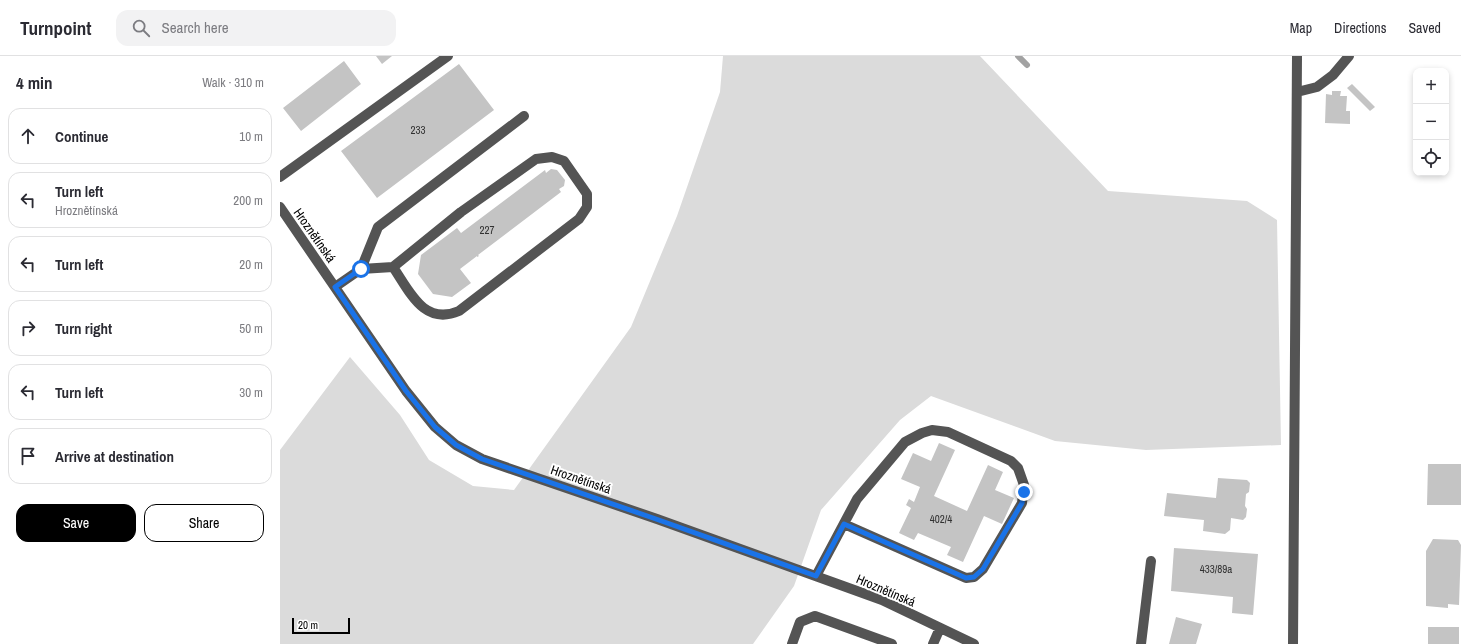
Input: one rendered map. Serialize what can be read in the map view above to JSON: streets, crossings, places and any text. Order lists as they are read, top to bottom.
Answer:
{
  "streets": {
    "street": ["Hroznětínská"]
  },
  "house_numbers": [
    "233",
    "227",
    "402/4",
    "433/89a"
  ],
  "scale_bar": "20 m",
  "page": {
    "header": "Turnpoint",
    "search": "Search here",
    "nav": ["Map", "Directions", "Saved"],
    "heading": ["4 min", "Walk · 310 m"],
    "map_buttons": ["+", "−"],
    "list": [
      ["Continue", "10 m"],
      ["Turn left", "Hroznětínská", "200 m"],
      ["Turn left", "20 m"],
      ["Turn right", "50 m"],
      ["Turn left", "30 m"],
      "Arrive at destination"
    ],
    "buttons": ["Save", "Share"],
    "scale": "20 m"
  }
}
